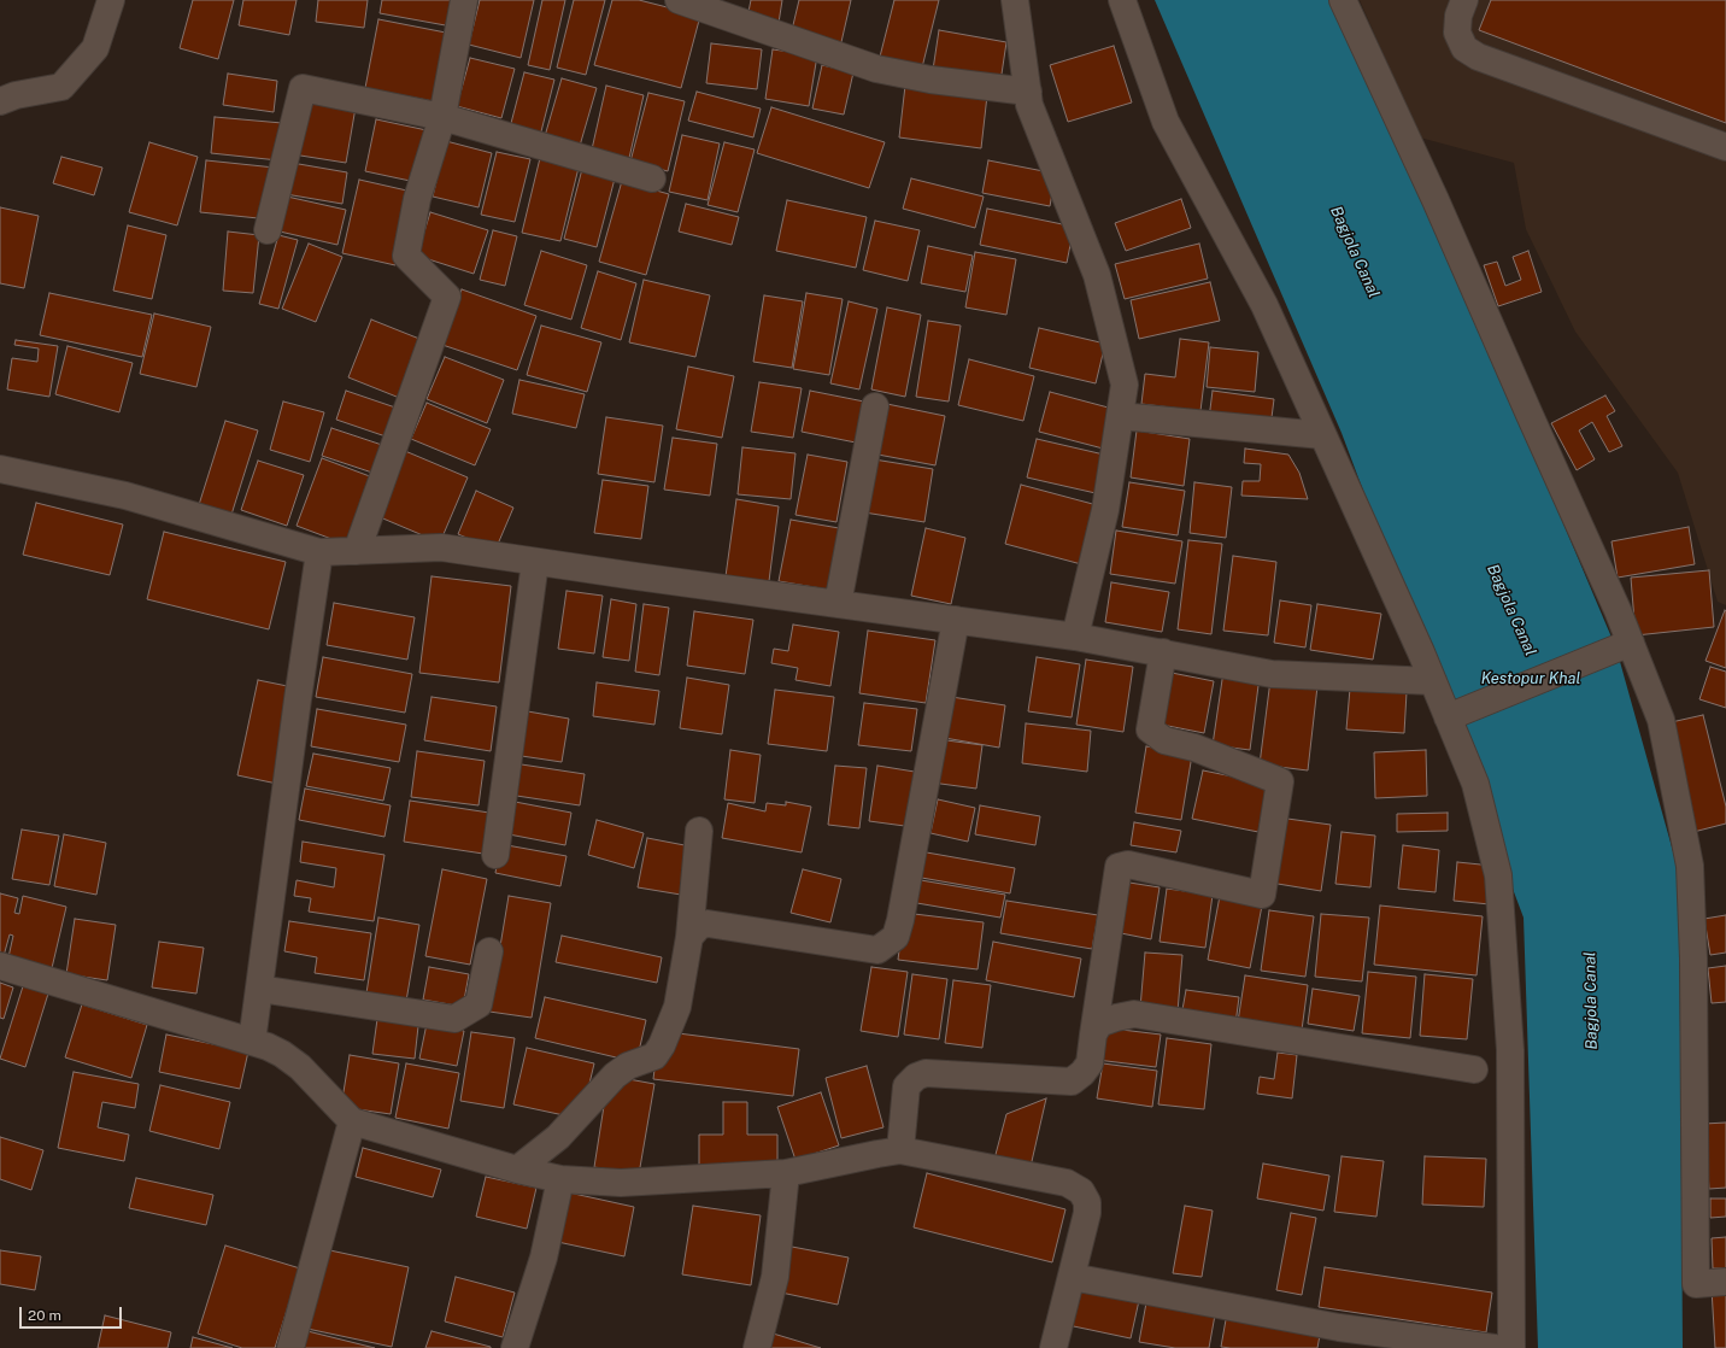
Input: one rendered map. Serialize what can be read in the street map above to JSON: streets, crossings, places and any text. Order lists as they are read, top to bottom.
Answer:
{
  "water": ["Bagjola Canal", "Kestopur Khal"],
  "scale_bar": "20 m"
}
